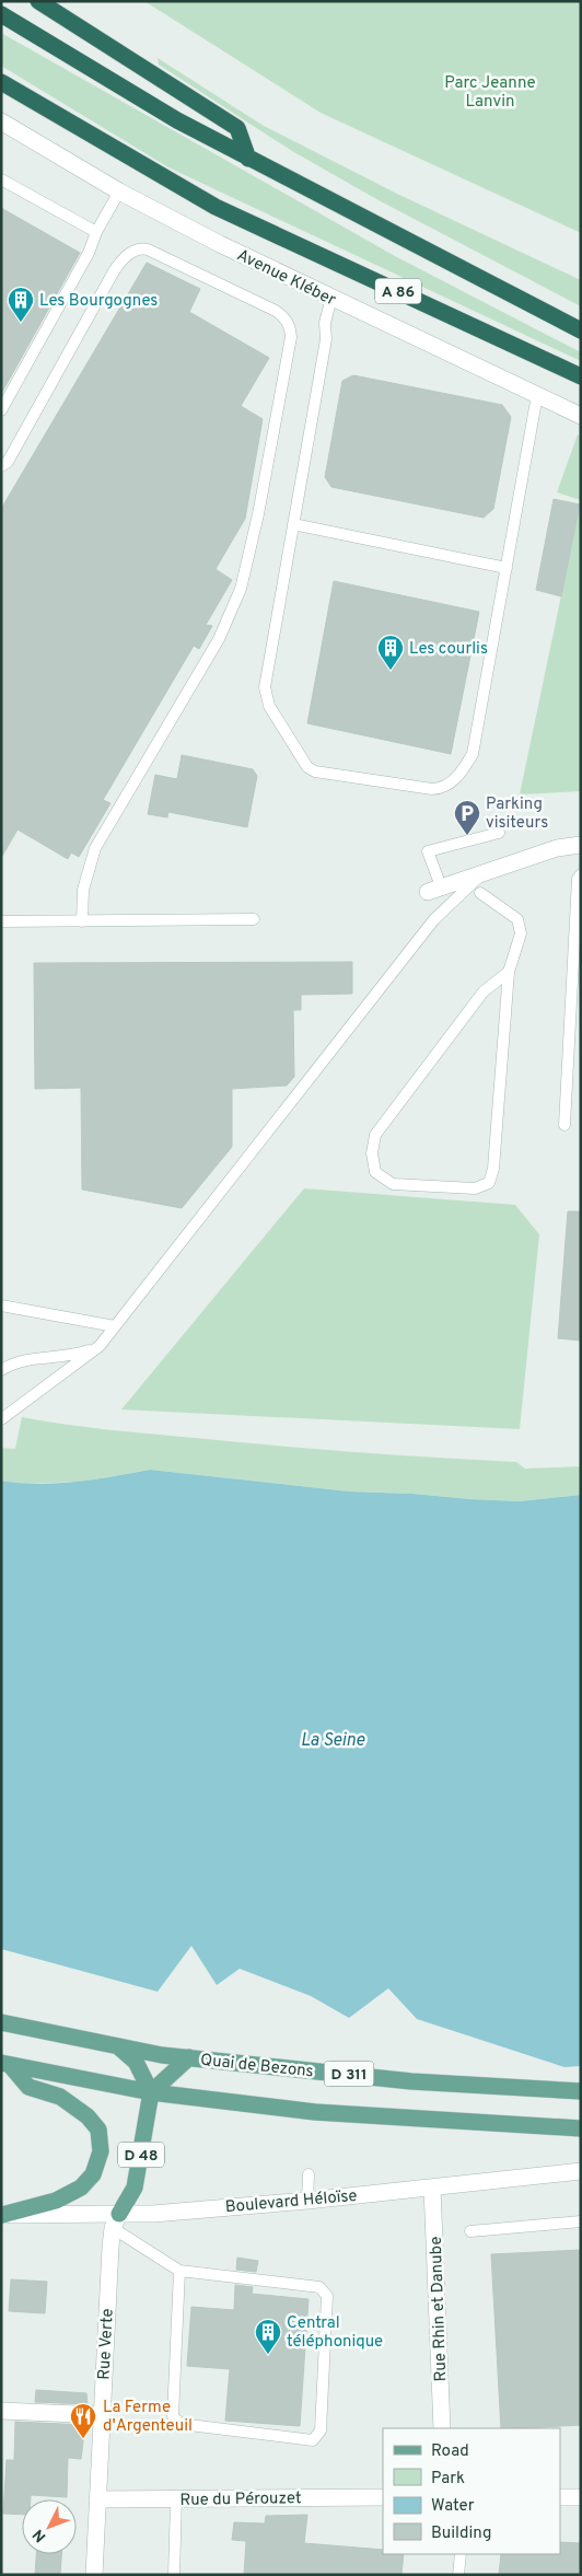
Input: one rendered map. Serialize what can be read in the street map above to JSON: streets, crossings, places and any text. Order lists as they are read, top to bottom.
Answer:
{
  "streets": {
    "highway": ["A 86"],
    "main road": ["Quai de Bezons", "D 311", "D 48"],
    "street": [
      "Avenue Kléber",
      "Boulevard Héloïse",
      "Rue Rhin et Danube",
      "Rue Verte",
      "Rue du Pérouzet"
    ]
  },
  "crossings": [
    ["D 48", "Boulevard Héloïse"],
    ["D 48", "Rue Verte"],
    ["Boulevard Héloïse", "Rue Rhin et Danube"],
    ["Boulevard Héloïse", "Rue Verte"],
    ["Rue Verte", "Rue du Pérouzet"]
  ],
  "water": ["La Seine"],
  "parks": ["Parc Jeanne Lanvin"],
  "places": {
    "building": ["Les Bourgognes", "Les courlis", "Central téléphonique"],
    "parking": ["Parking visiteurs"],
    "restaurant": ["La Ferme d'Argenteuil"]
  },
  "legend": [
    "Road",
    "Park",
    "Water",
    "Building"
  ],
  "north": "bottom left"
}
